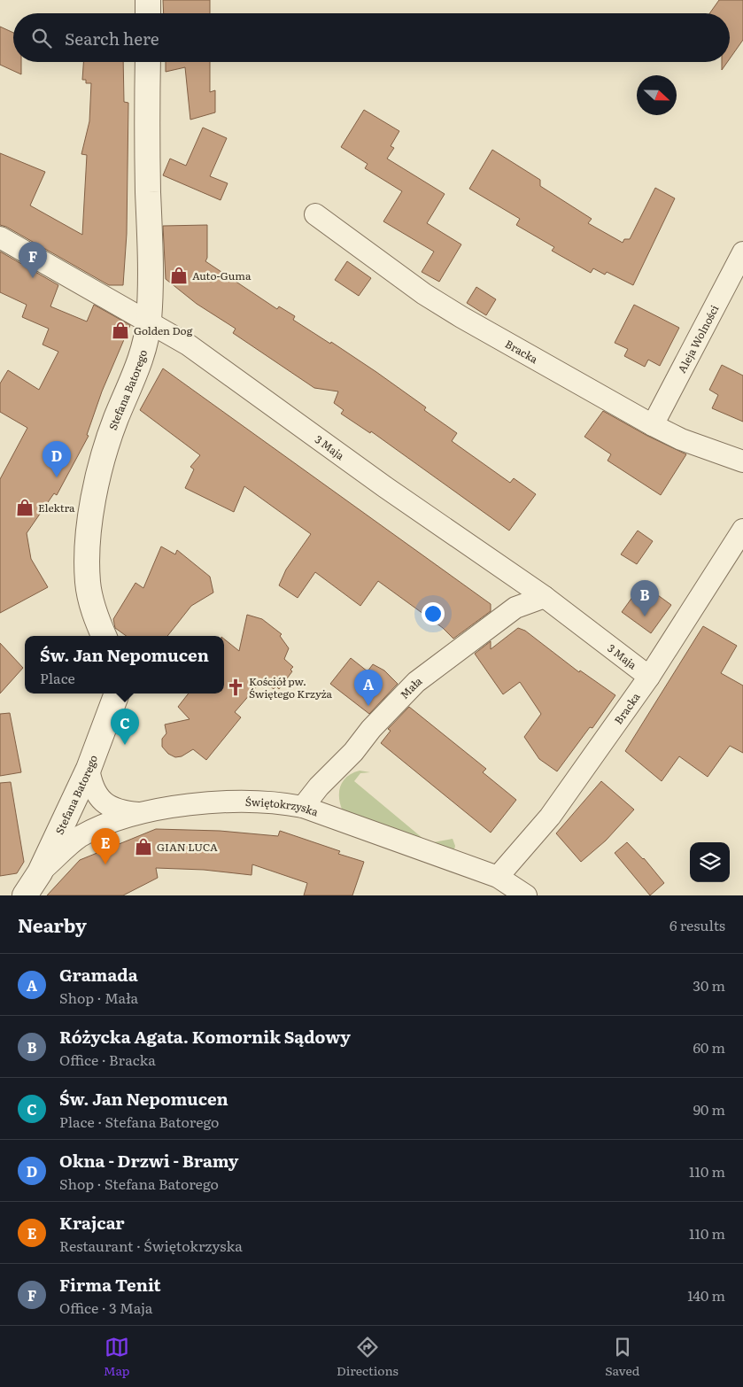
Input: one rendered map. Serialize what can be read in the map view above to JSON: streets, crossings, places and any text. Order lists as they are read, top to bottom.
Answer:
{
  "streets": {
    "street": [
      "Aleja Wolności",
      "Bracka",
      "Stefana Batorego",
      "3 Maja",
      "Mała",
      "Świętokrzyska"
    ]
  },
  "crossings": [
    ["Aleja Wolności", "Bracka"],
    ["Bracka", "3 Maja"],
    ["Bracka", "Świętokrzyska"],
    ["Stefana Batorego", "3 Maja"],
    ["Stefana Batorego", "Świętokrzyska"],
    ["3 Maja", "Mała"],
    ["Mała", "Świętokrzyska"]
  ],
  "places": {
    "shop": [
      "Auto-Guma",
      "Golden Dog",
      "Elektra",
      "GIAN LUCA"
    ],
    "church": ["Kościół pw. Świętego Krzyża"]
  },
  "north": "right",
  "page": {
    "search": "Search here",
    "pins": [
      "F",
      "D",
      "B",
      "A",
      "C",
      "E"
    ],
    "popup": ["Św. Jan Nepomucen", "Place"],
    "heading": ["Nearby", "6 results"],
    "list": [
      {
        "mark": "A",
        "name": "Gramada",
        "note": "Shop · Mała",
        "value": "30 m"
      },
      {
        "mark": "B",
        "name": "Różycka Agata. Komornik Sądowy",
        "note": "Office · Bracka",
        "value": "60 m"
      },
      {
        "mark": "C",
        "name": "Św. Jan Nepomucen",
        "note": "Place · Stefana Batorego",
        "value": "90 m"
      },
      {
        "mark": "D",
        "name": "Okna - Drzwi - Bramy",
        "note": "Shop · Stefana Batorego",
        "value": "110 m"
      },
      {
        "mark": "E",
        "name": "Krajcar",
        "note": "Restaurant · Świętokrzyska",
        "value": "110 m"
      },
      {
        "mark": "F",
        "name": "Firma Tenit",
        "note": "Office · 3 Maja",
        "value": "140 m"
      }
    ],
    "nav": ["Map", "Directions", "Saved"]
  }
}
